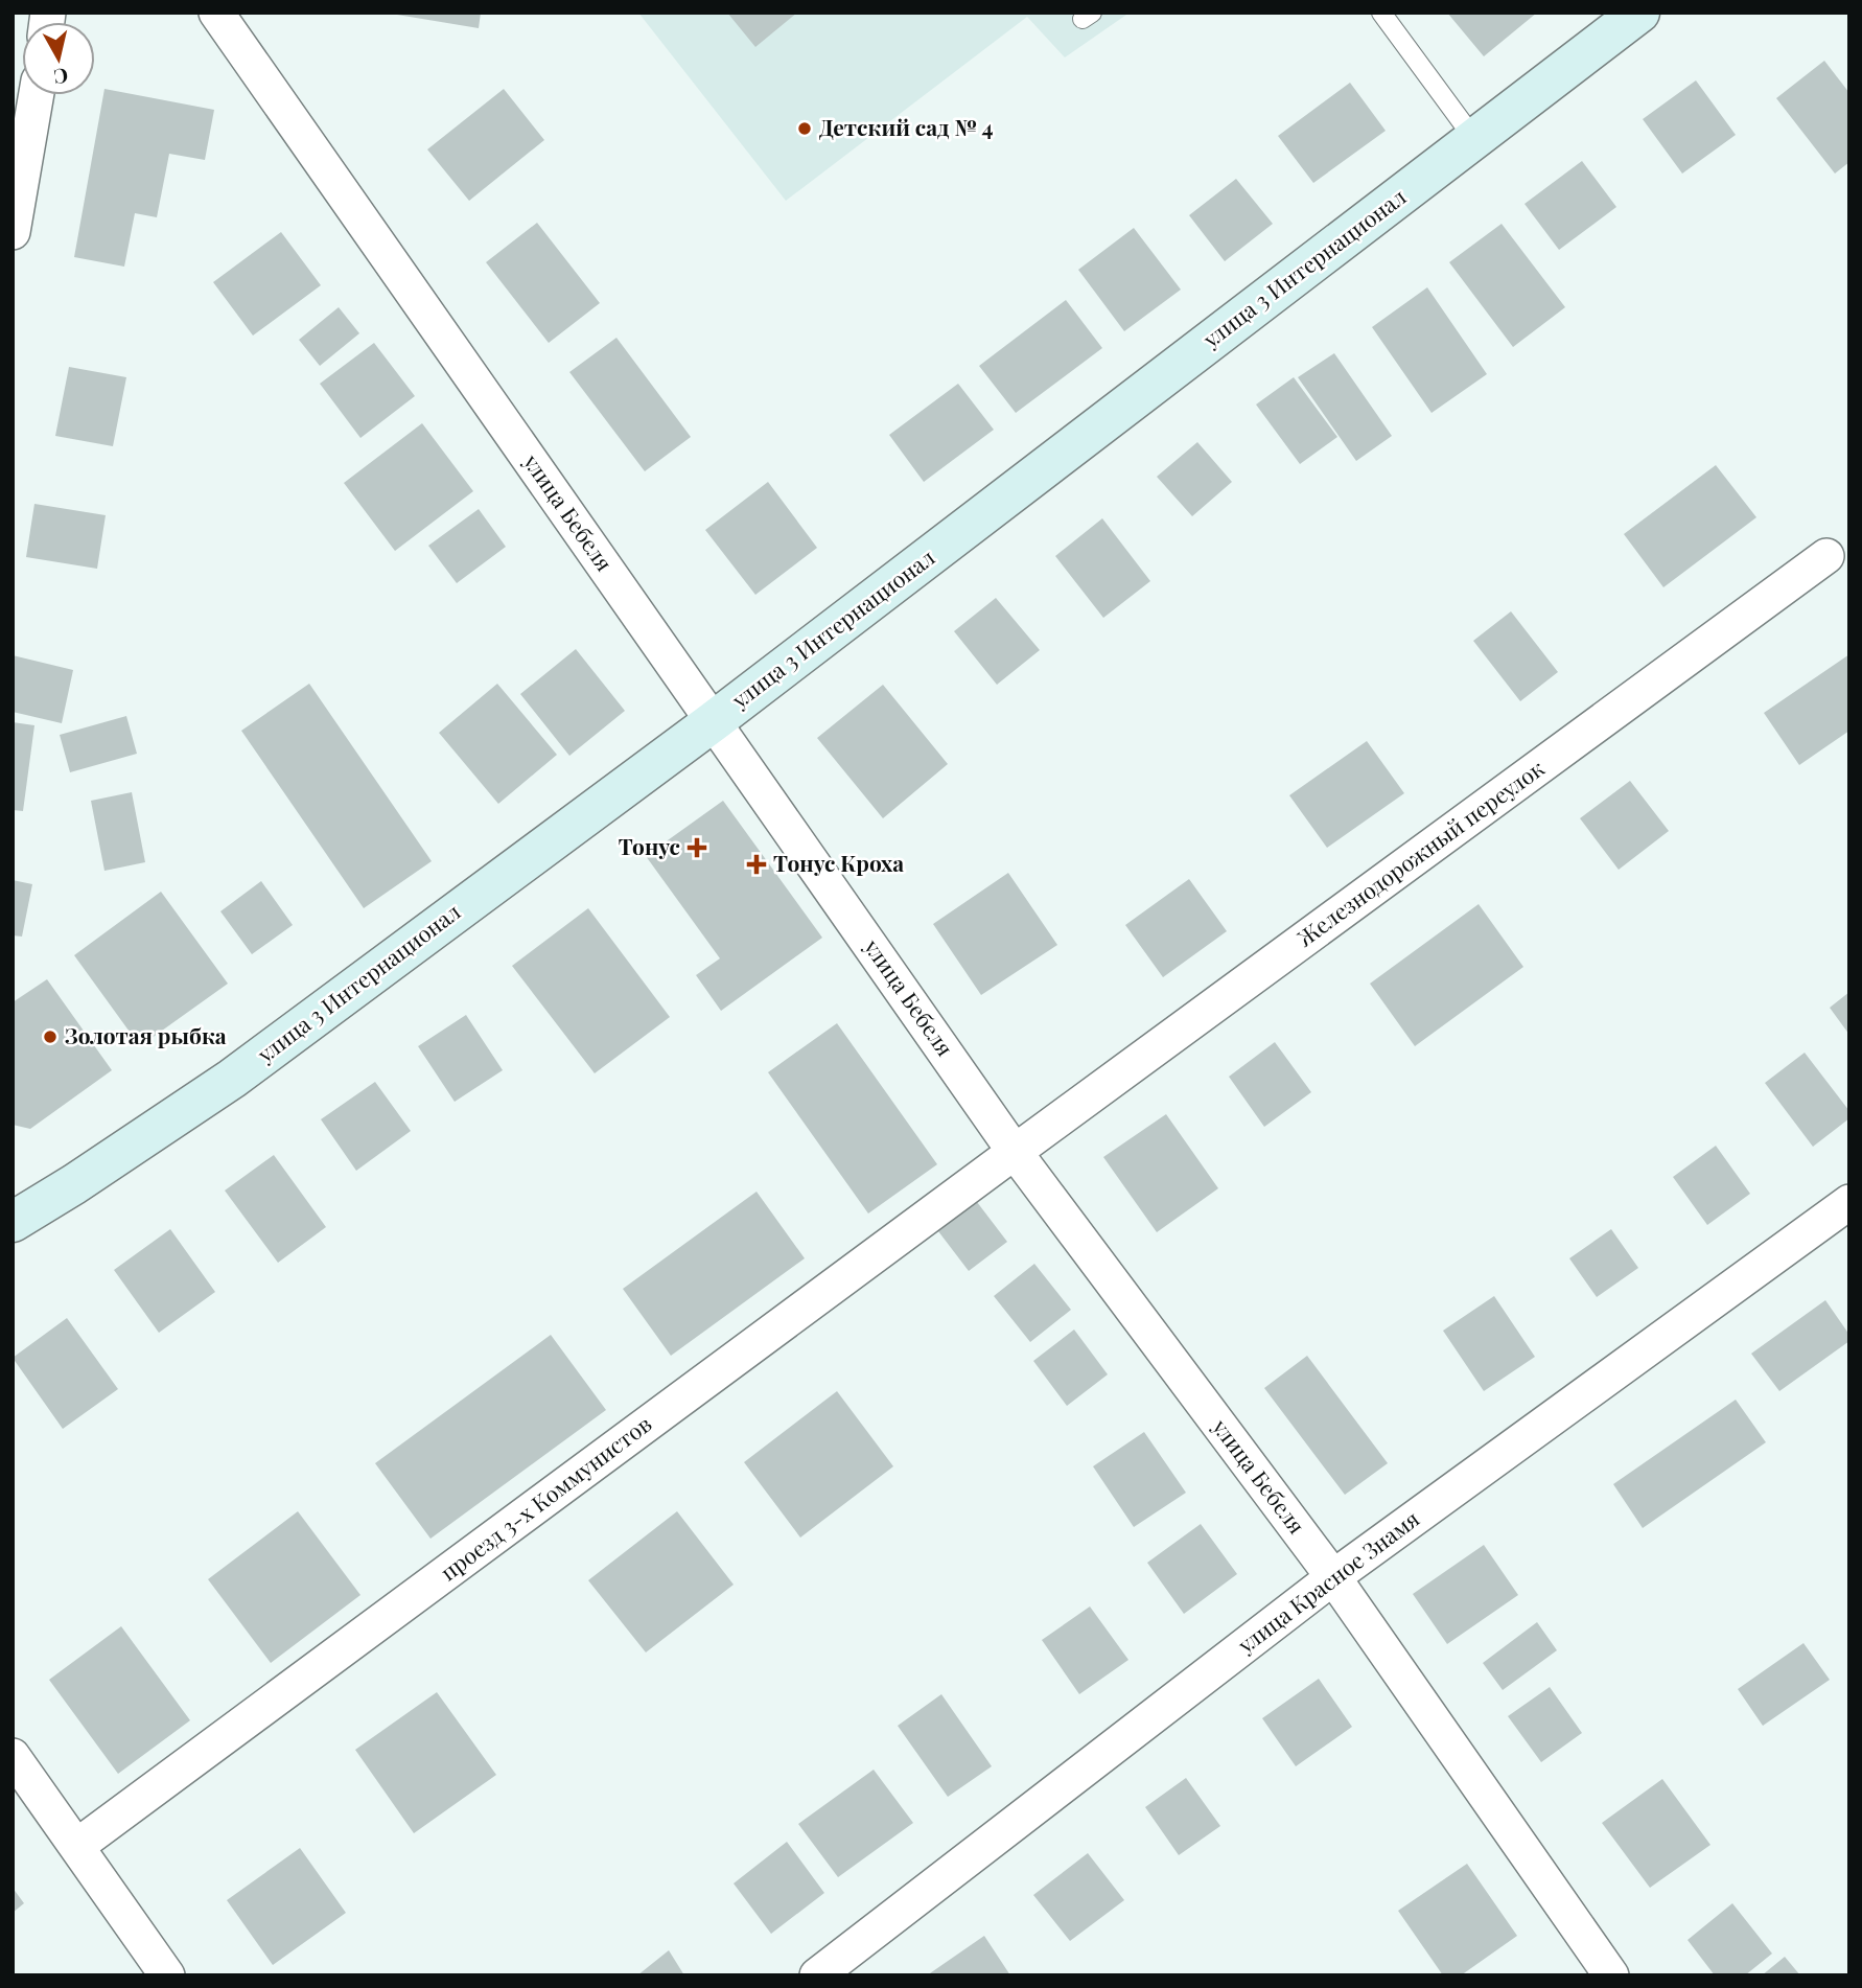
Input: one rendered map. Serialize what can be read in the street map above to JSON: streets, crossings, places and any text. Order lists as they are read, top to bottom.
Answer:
{
  "streets": {
    "main road": ["улица 3 Интернационал"],
    "street": [
      "улица Бебеля",
      "Железнодорожный переулок",
      "проезд 3-х Коммунистов",
      "улица Красное Знамя"
    ]
  },
  "crossings": [
    ["улица 3 Интернационал", "улица Бебеля"],
    ["улица Бебеля", "Железнодорожный переулок"],
    ["улица Бебеля", "проезд 3-х Коммунистов"],
    ["улица Бебеля", "улица Красное Знамя"],
    ["Железнодорожный переулок", "проезд 3-х Коммунистов"]
  ],
  "places": {
    "other": ["Детский сад № 4", "Золотая рыбка"],
    "health": ["Тонус", "Тонус Кроха"]
  },
  "north": "bottom"
}
